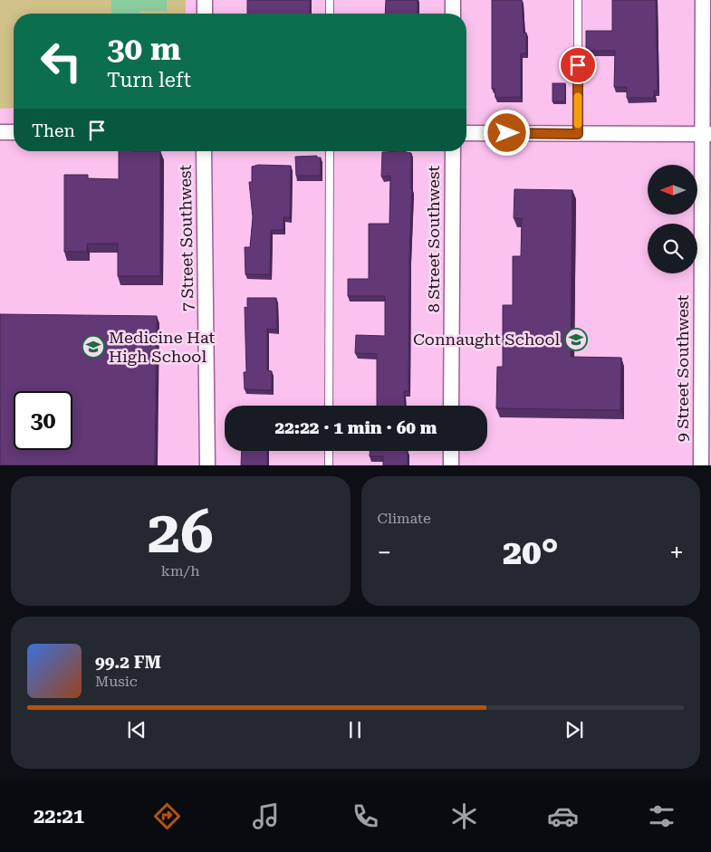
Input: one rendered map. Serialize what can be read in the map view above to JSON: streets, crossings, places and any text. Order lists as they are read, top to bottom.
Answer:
{
  "streets": {
    "street": ["7 Street Southwest", "8 Street Southwest", "9 Street Southwest"]
  },
  "places": {
    "school or university": ["Connaught School", "Medicine Hat High School"]
  },
  "north": "left",
  "page": {
    "turn": ["30 m", "Turn left"],
    "then": "Then",
    "limit": "30",
    "trip": "22:22 · 1 min · 60 m",
    "tile": [
      ["26", "km/h"],
      "Climate"
    ],
    "heat": ["−", "20°", "+"],
    "song": ["99.2 FM", "Music"],
    "tabs": "22:21"
  }
}
